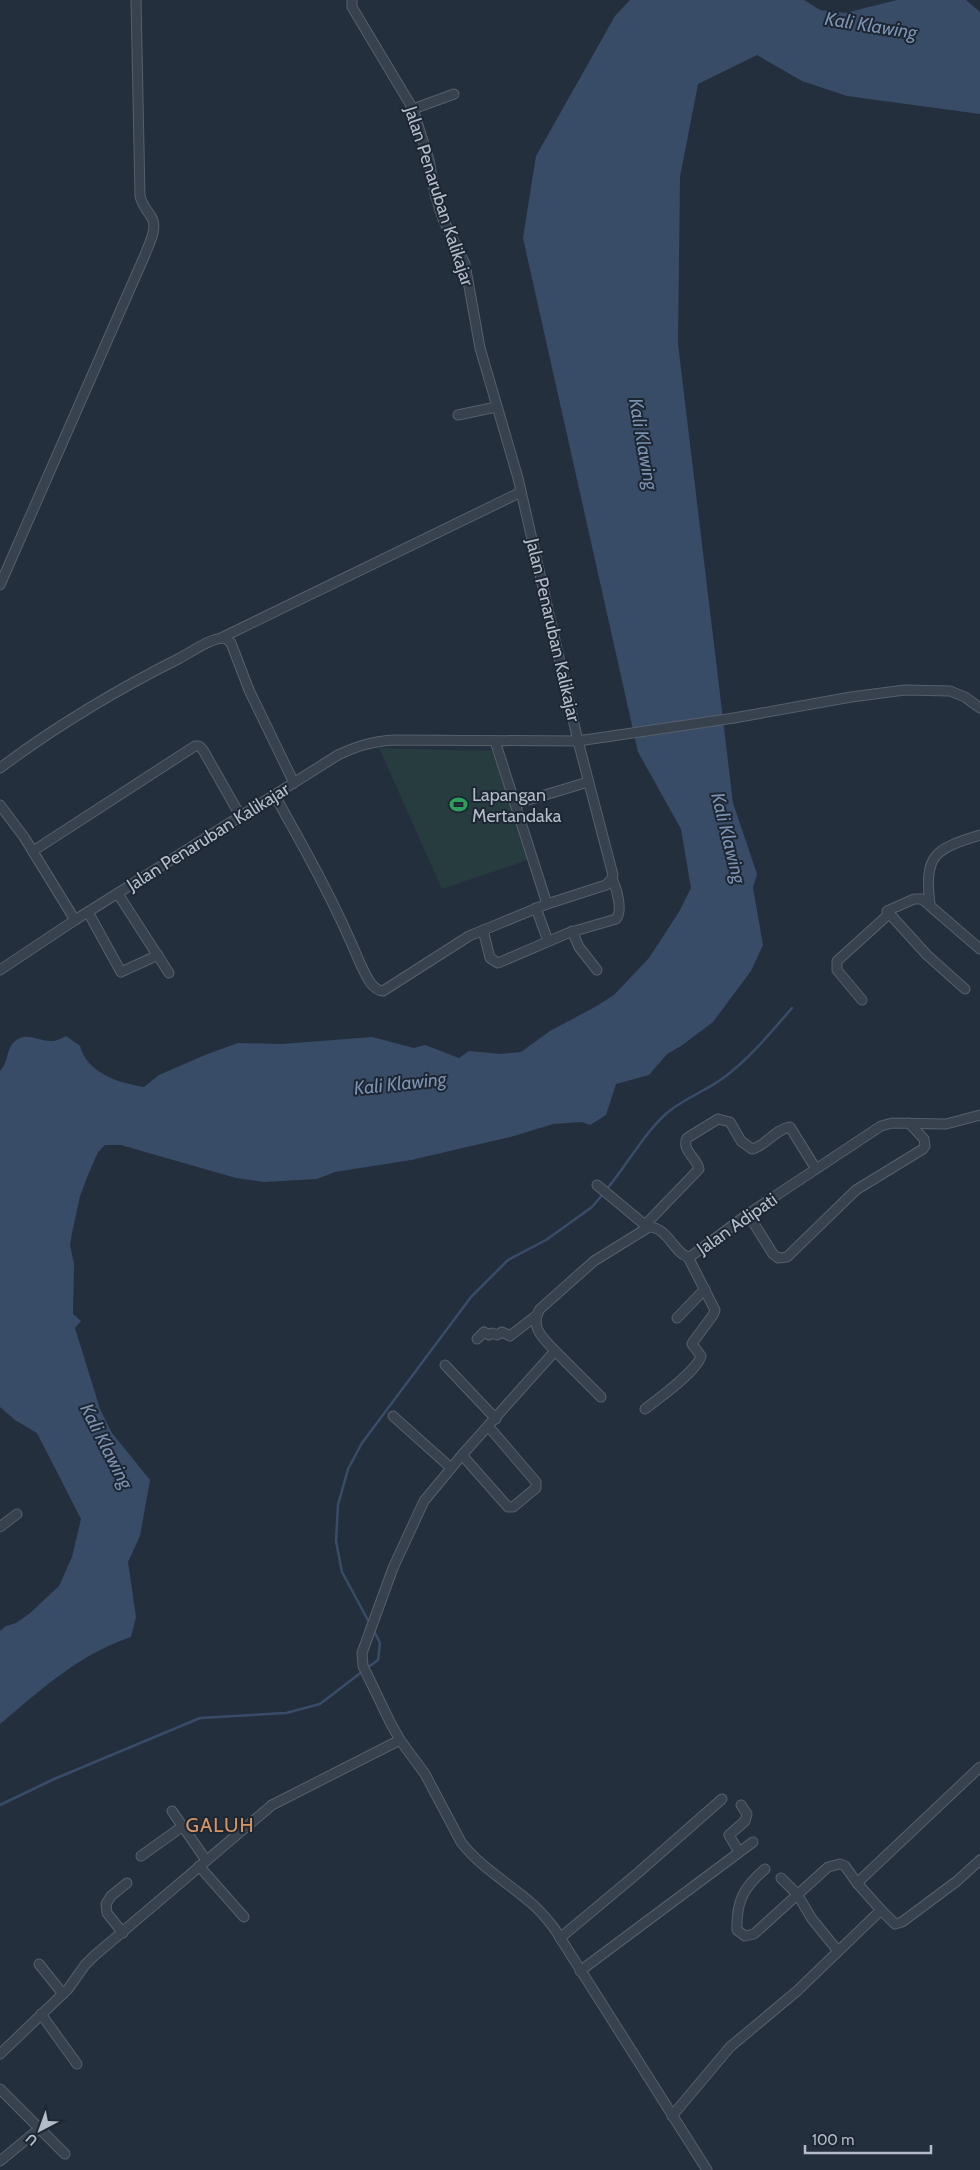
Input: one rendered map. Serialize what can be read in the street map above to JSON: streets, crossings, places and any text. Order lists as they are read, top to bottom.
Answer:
{
  "streets": {
    "street": ["Jalan Penaruban Kalikajar", "Jalan Adipati"]
  },
  "districts": ["GALUH"],
  "water": ["Kali Klawing"],
  "places": {
    "sports": ["Lapangan Mertandaka"]
  },
  "scale_bar": "100 m",
  "north": "bottom left"
}
